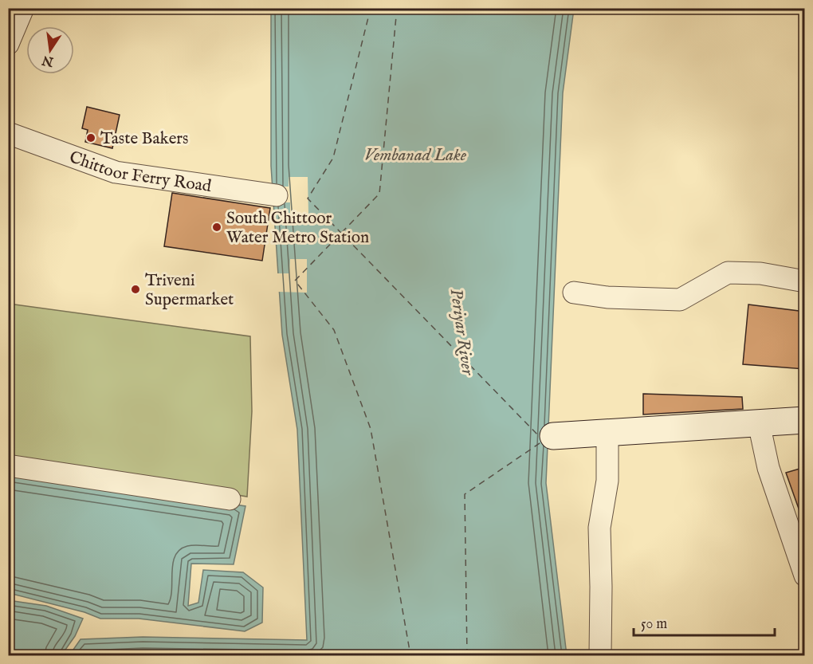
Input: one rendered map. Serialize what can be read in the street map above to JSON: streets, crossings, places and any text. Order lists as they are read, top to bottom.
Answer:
{
  "streets": {
    "street": ["Chittoor Ferry Road"]
  },
  "water": ["Vembanad Lake", "Periyar River"],
  "places": ["Taste Bakers", "South Chittoor Water Metro Station", "Triveni Supermarket"],
  "scale_bar": "50 m",
  "north": "bottom"
}
